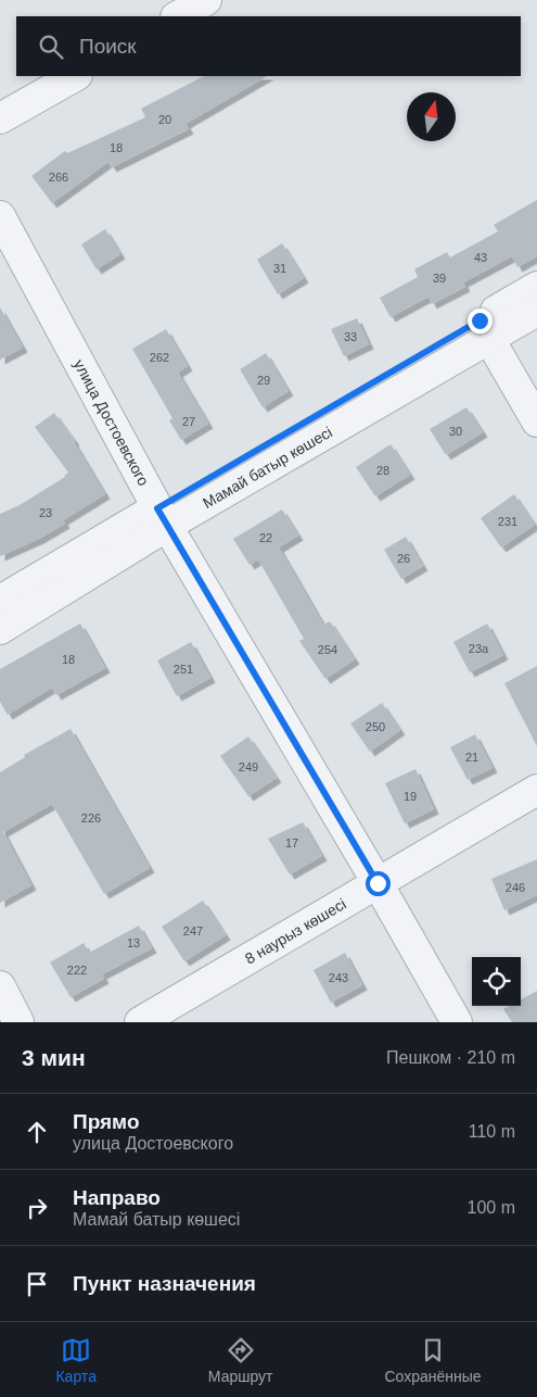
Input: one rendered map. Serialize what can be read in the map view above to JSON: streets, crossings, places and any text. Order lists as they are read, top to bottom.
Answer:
{
  "streets": {
    "street": ["улица Достоевского", "Мамай батыр көшесі", "8 наурыз көшесі"]
  },
  "crossings": [
    ["улица Достоевского", "Мамай батыр көшесі"],
    ["улица Достоевского", "8 наурыз көшесі"]
  ],
  "house_numbers": [
    "20",
    "18",
    "266",
    "43",
    "31",
    "39",
    "33",
    "262",
    "29",
    "27",
    "30",
    "28",
    "23",
    "231",
    "22",
    "26",
    "23а",
    "254",
    "18",
    "251",
    "250",
    "21",
    "249",
    "19",
    "226",
    "17",
    "246",
    "247",
    "13",
    "222",
    "243"
  ],
  "north": "top",
  "page": {
    "search": "Поиск",
    "heading": ["3 мин", "Пешком · 210 m"],
    "list": [
      ["Прямо", "улица Достоевского", "110 m"],
      ["Направо", "Мамай батыр көшесі", "100 m"],
      "Пункт назначения"
    ],
    "nav": ["Карта", "Маршрут", "Сохранённые"]
  }
}
